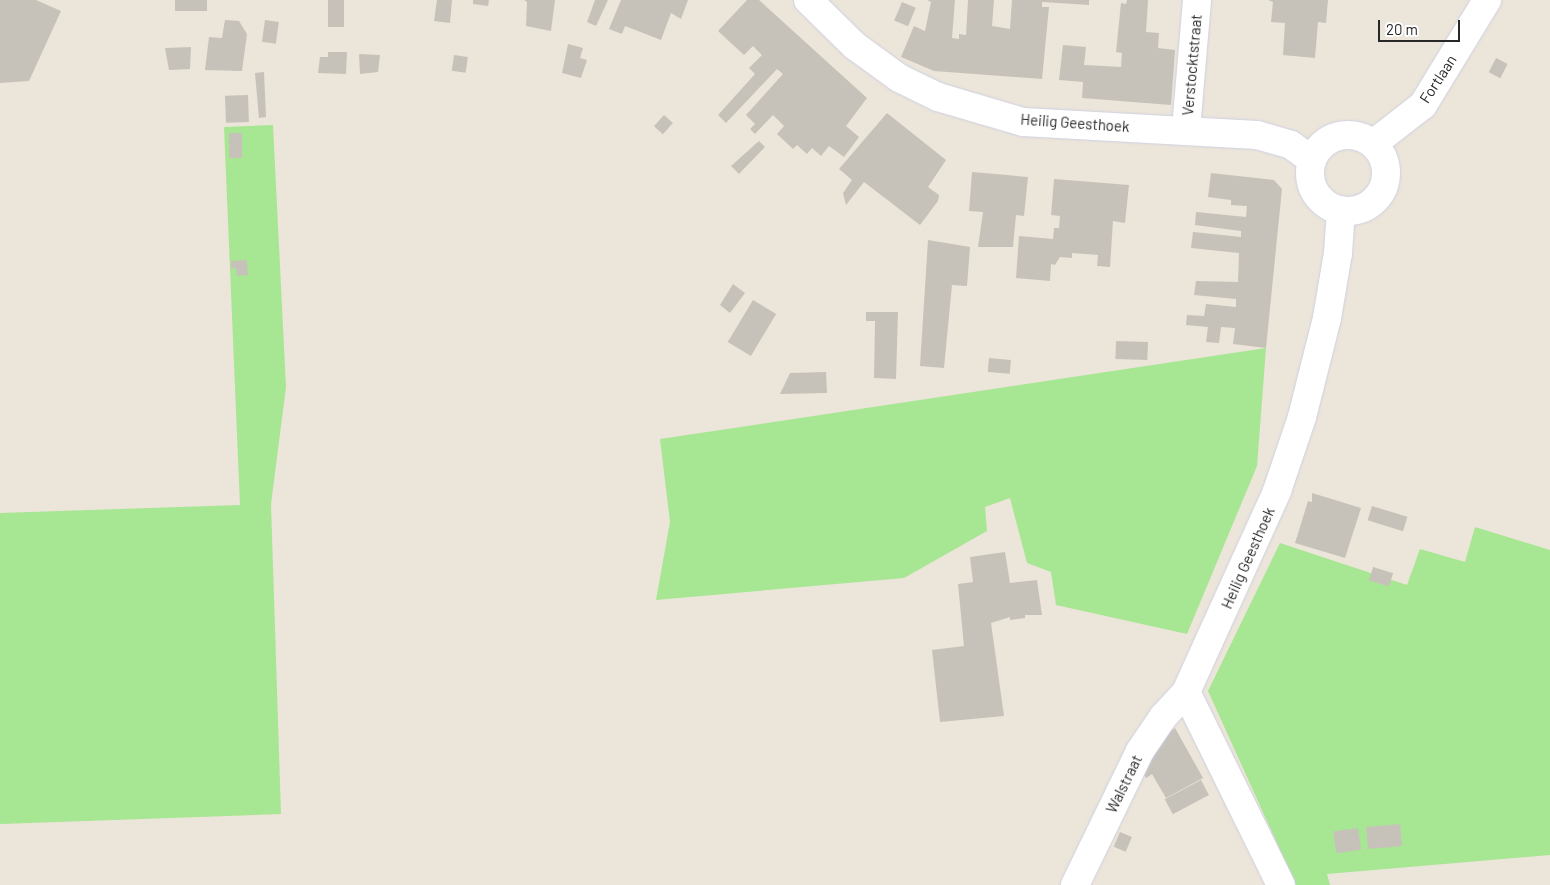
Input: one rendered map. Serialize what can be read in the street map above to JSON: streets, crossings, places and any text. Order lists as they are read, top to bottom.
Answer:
{
  "streets": {
    "street": [
      "Verstocktstraat",
      "Fortlaan",
      "Heilig Geesthoek",
      "Walstraat"
    ]
  },
  "crossings": [
    ["Verstocktstraat", "Heilig Geesthoek"],
    ["Fortlaan", "Heilig Geesthoek"],
    ["Heilig Geesthoek", "Walstraat"]
  ],
  "scale_bar": "20 m"
}
